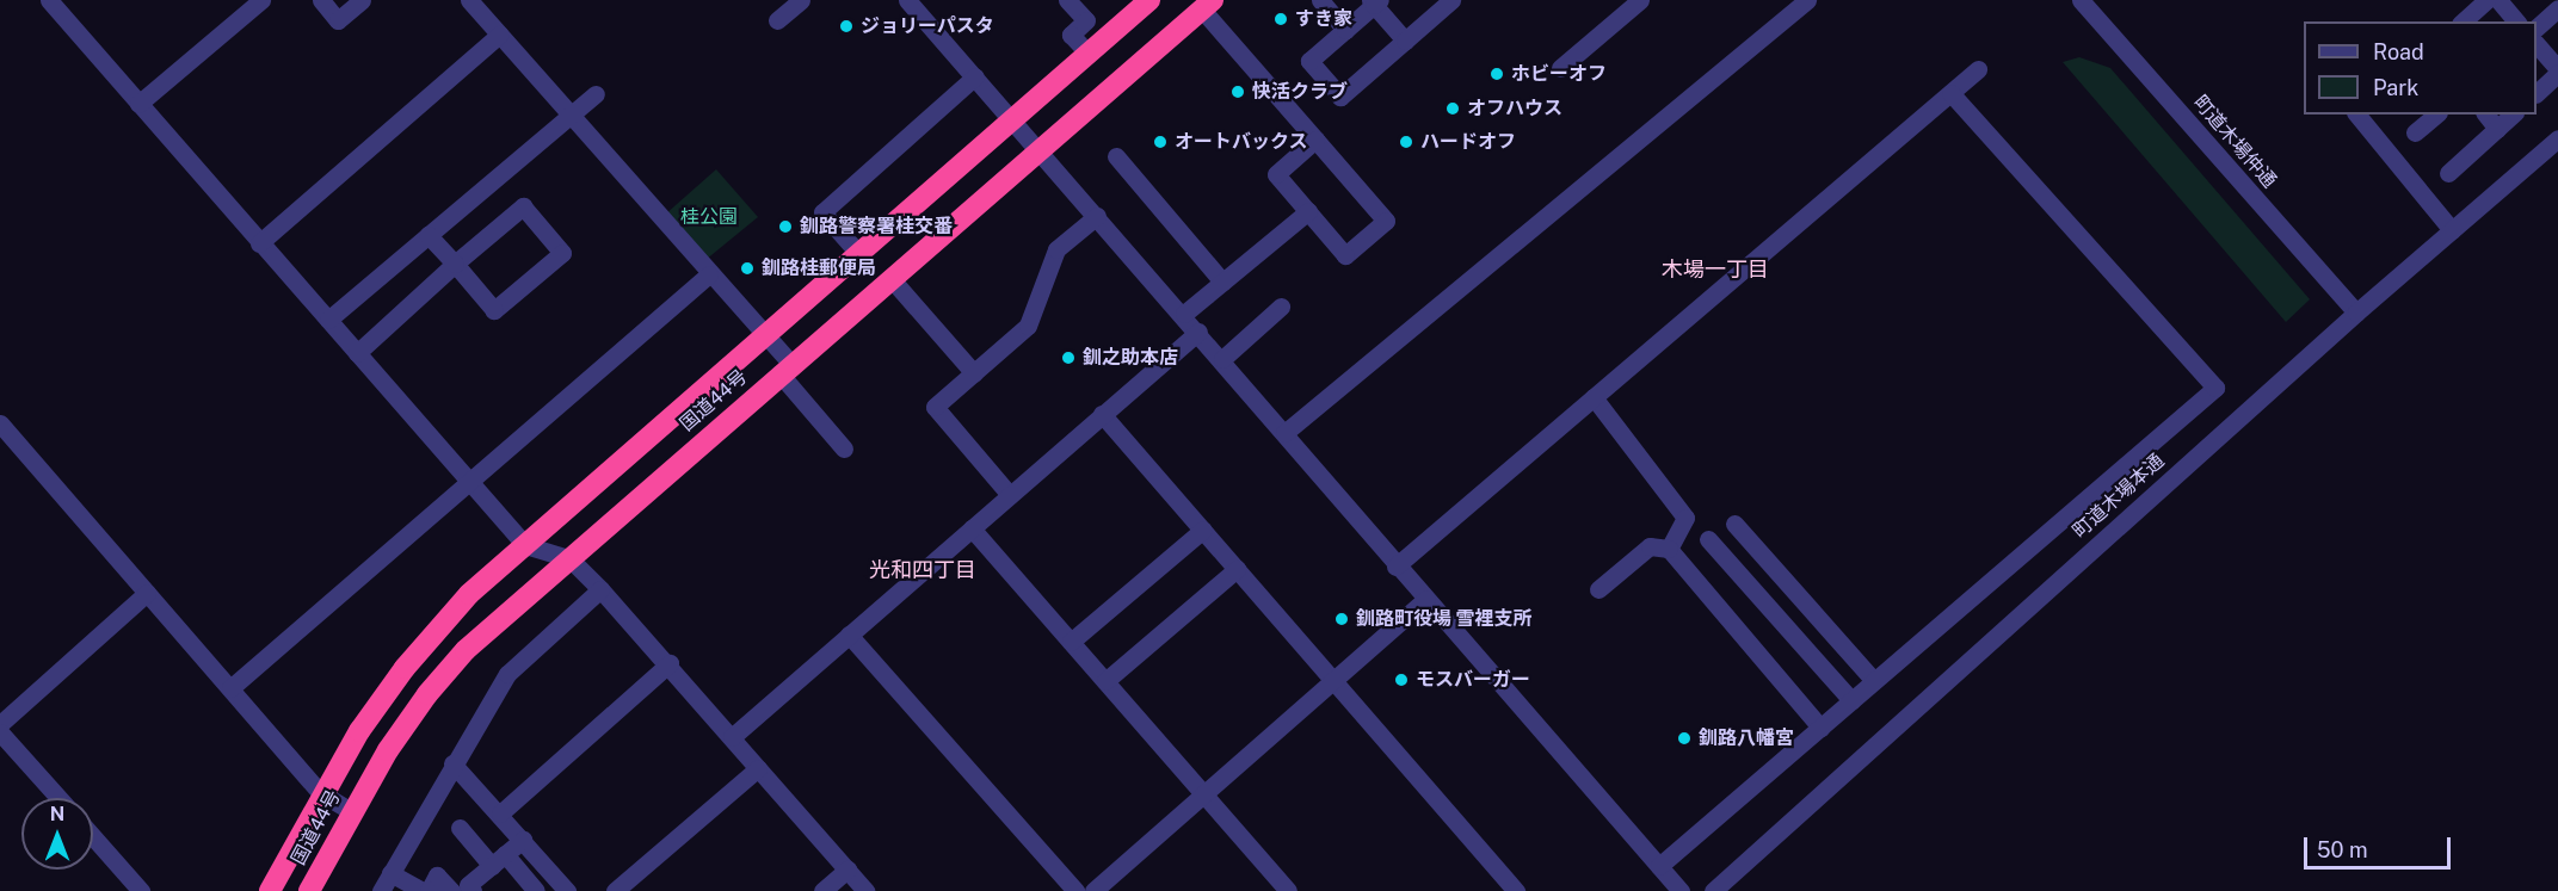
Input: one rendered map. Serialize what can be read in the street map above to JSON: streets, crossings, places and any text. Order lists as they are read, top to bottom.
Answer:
{
  "streets": {
    "highway": ["国道44号"],
    "street": ["町道木場仲通", "町道木場本通"]
  },
  "crossings": [
    ["町道木場仲通", "町道木場本通"]
  ],
  "districts": ["木場一丁目", "光和四丁目"],
  "parks": ["桂公園"],
  "places": [
    "すき家",
    "ジョリーパスタ",
    "ホビーオフ",
    "快活クラブ",
    "オフハウス",
    "オートバックス",
    "ハードオフ",
    "釧路警察署桂交番",
    "釧路桂郵便局",
    "釧之助本店",
    "釧路町役場 雪裡支所",
    "モスバーガー",
    "釧路八幡宮"
  ],
  "legend": ["Road", "Park"],
  "scale_bar": "50 m",
  "north": "top"
}
